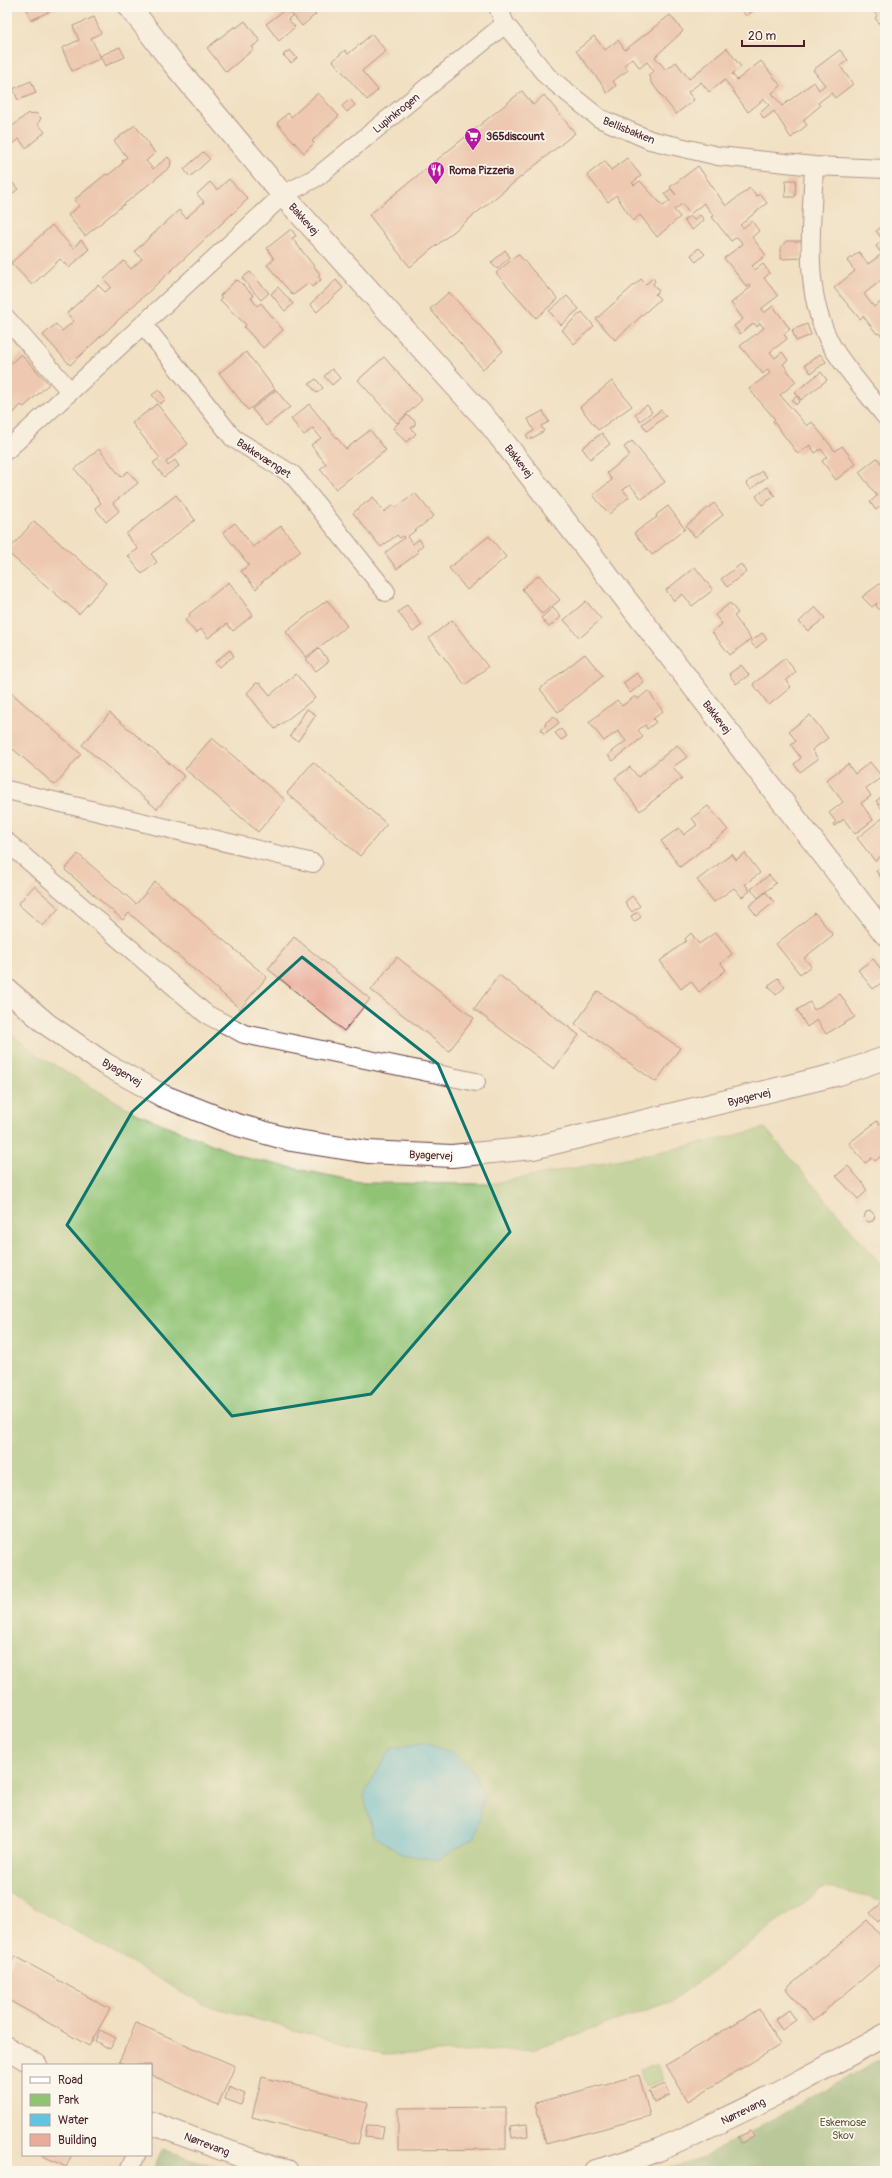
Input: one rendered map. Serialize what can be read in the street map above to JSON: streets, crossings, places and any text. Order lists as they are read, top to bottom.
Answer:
{
  "streets": {
    "street": [
      "Lupinkrogen",
      "Bellisbakken",
      "Bakkevej",
      "Bakkevænget",
      "Byagervej",
      "Nørrevang"
    ]
  },
  "crossings": [
    ["Lupinkrogen", "Bellisbakken"],
    ["Lupinkrogen", "Bakkevej"]
  ],
  "parks": ["Eskemose Skov"],
  "places": {
    "supermarket": ["365discount"],
    "restaurant": ["Roma Pizzeria"]
  },
  "legend": [
    "Road",
    "Park",
    "Water",
    "Building"
  ],
  "scale_bar": "20 m"
}
